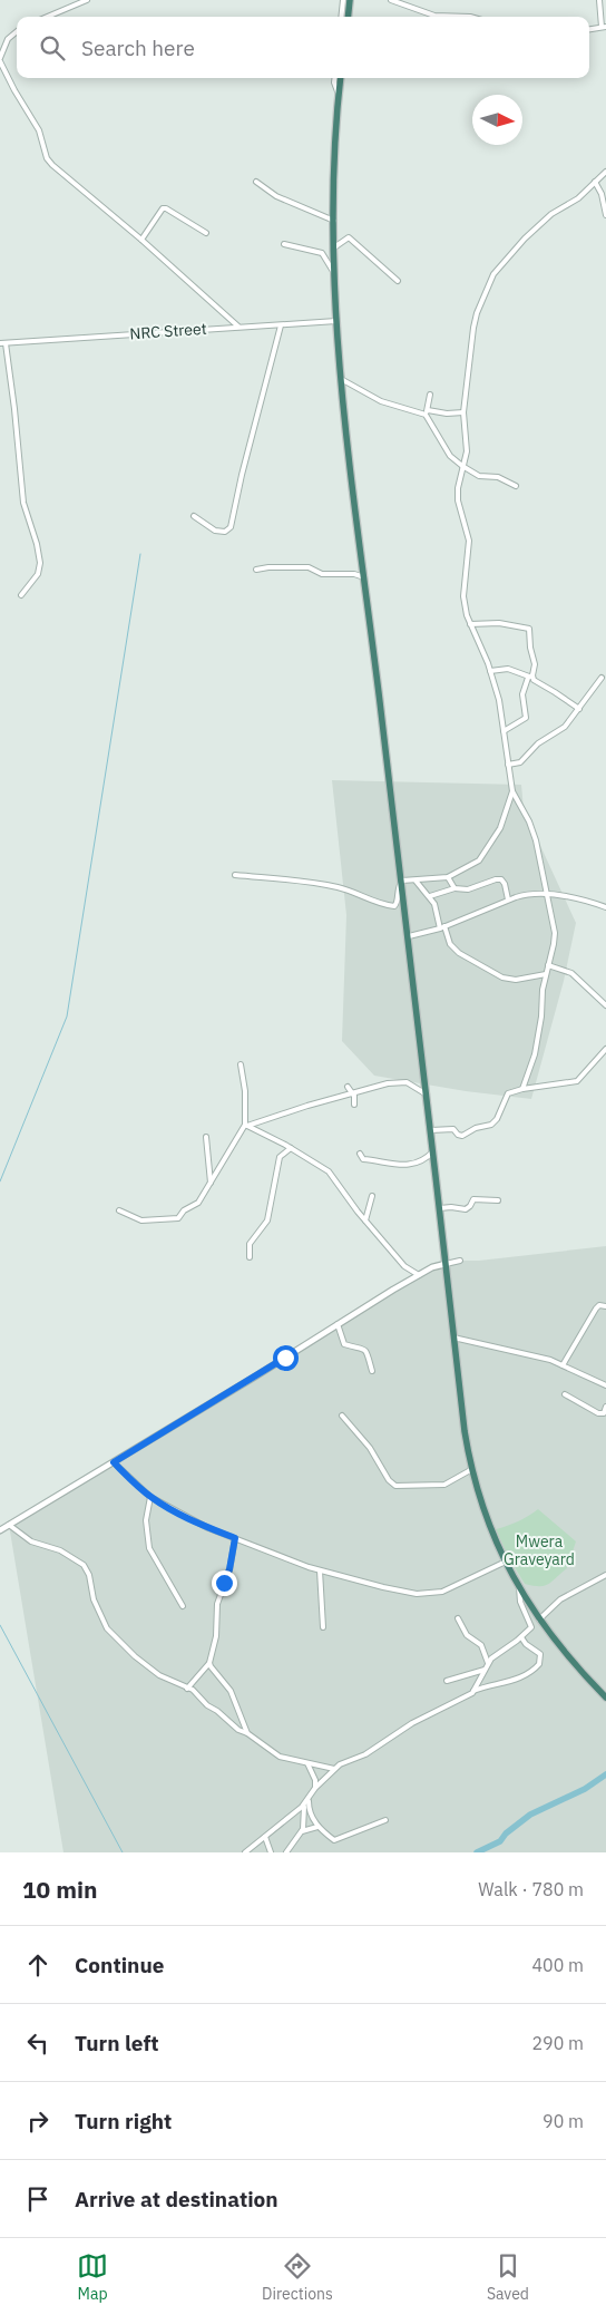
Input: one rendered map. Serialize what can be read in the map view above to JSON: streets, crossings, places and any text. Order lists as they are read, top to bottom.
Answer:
{
  "streets": {
    "street": ["NRC Street"]
  },
  "parks": ["Mwera Graveyard"],
  "north": "right",
  "page": {
    "search": "Search here",
    "heading": ["10 min", "Walk · 780 m"],
    "list": [
      ["Continue", "400 m"],
      ["Turn left", "290 m"],
      ["Turn right", "90 m"],
      "Arrive at destination"
    ],
    "nav": ["Map", "Directions", "Saved"]
  }
}
